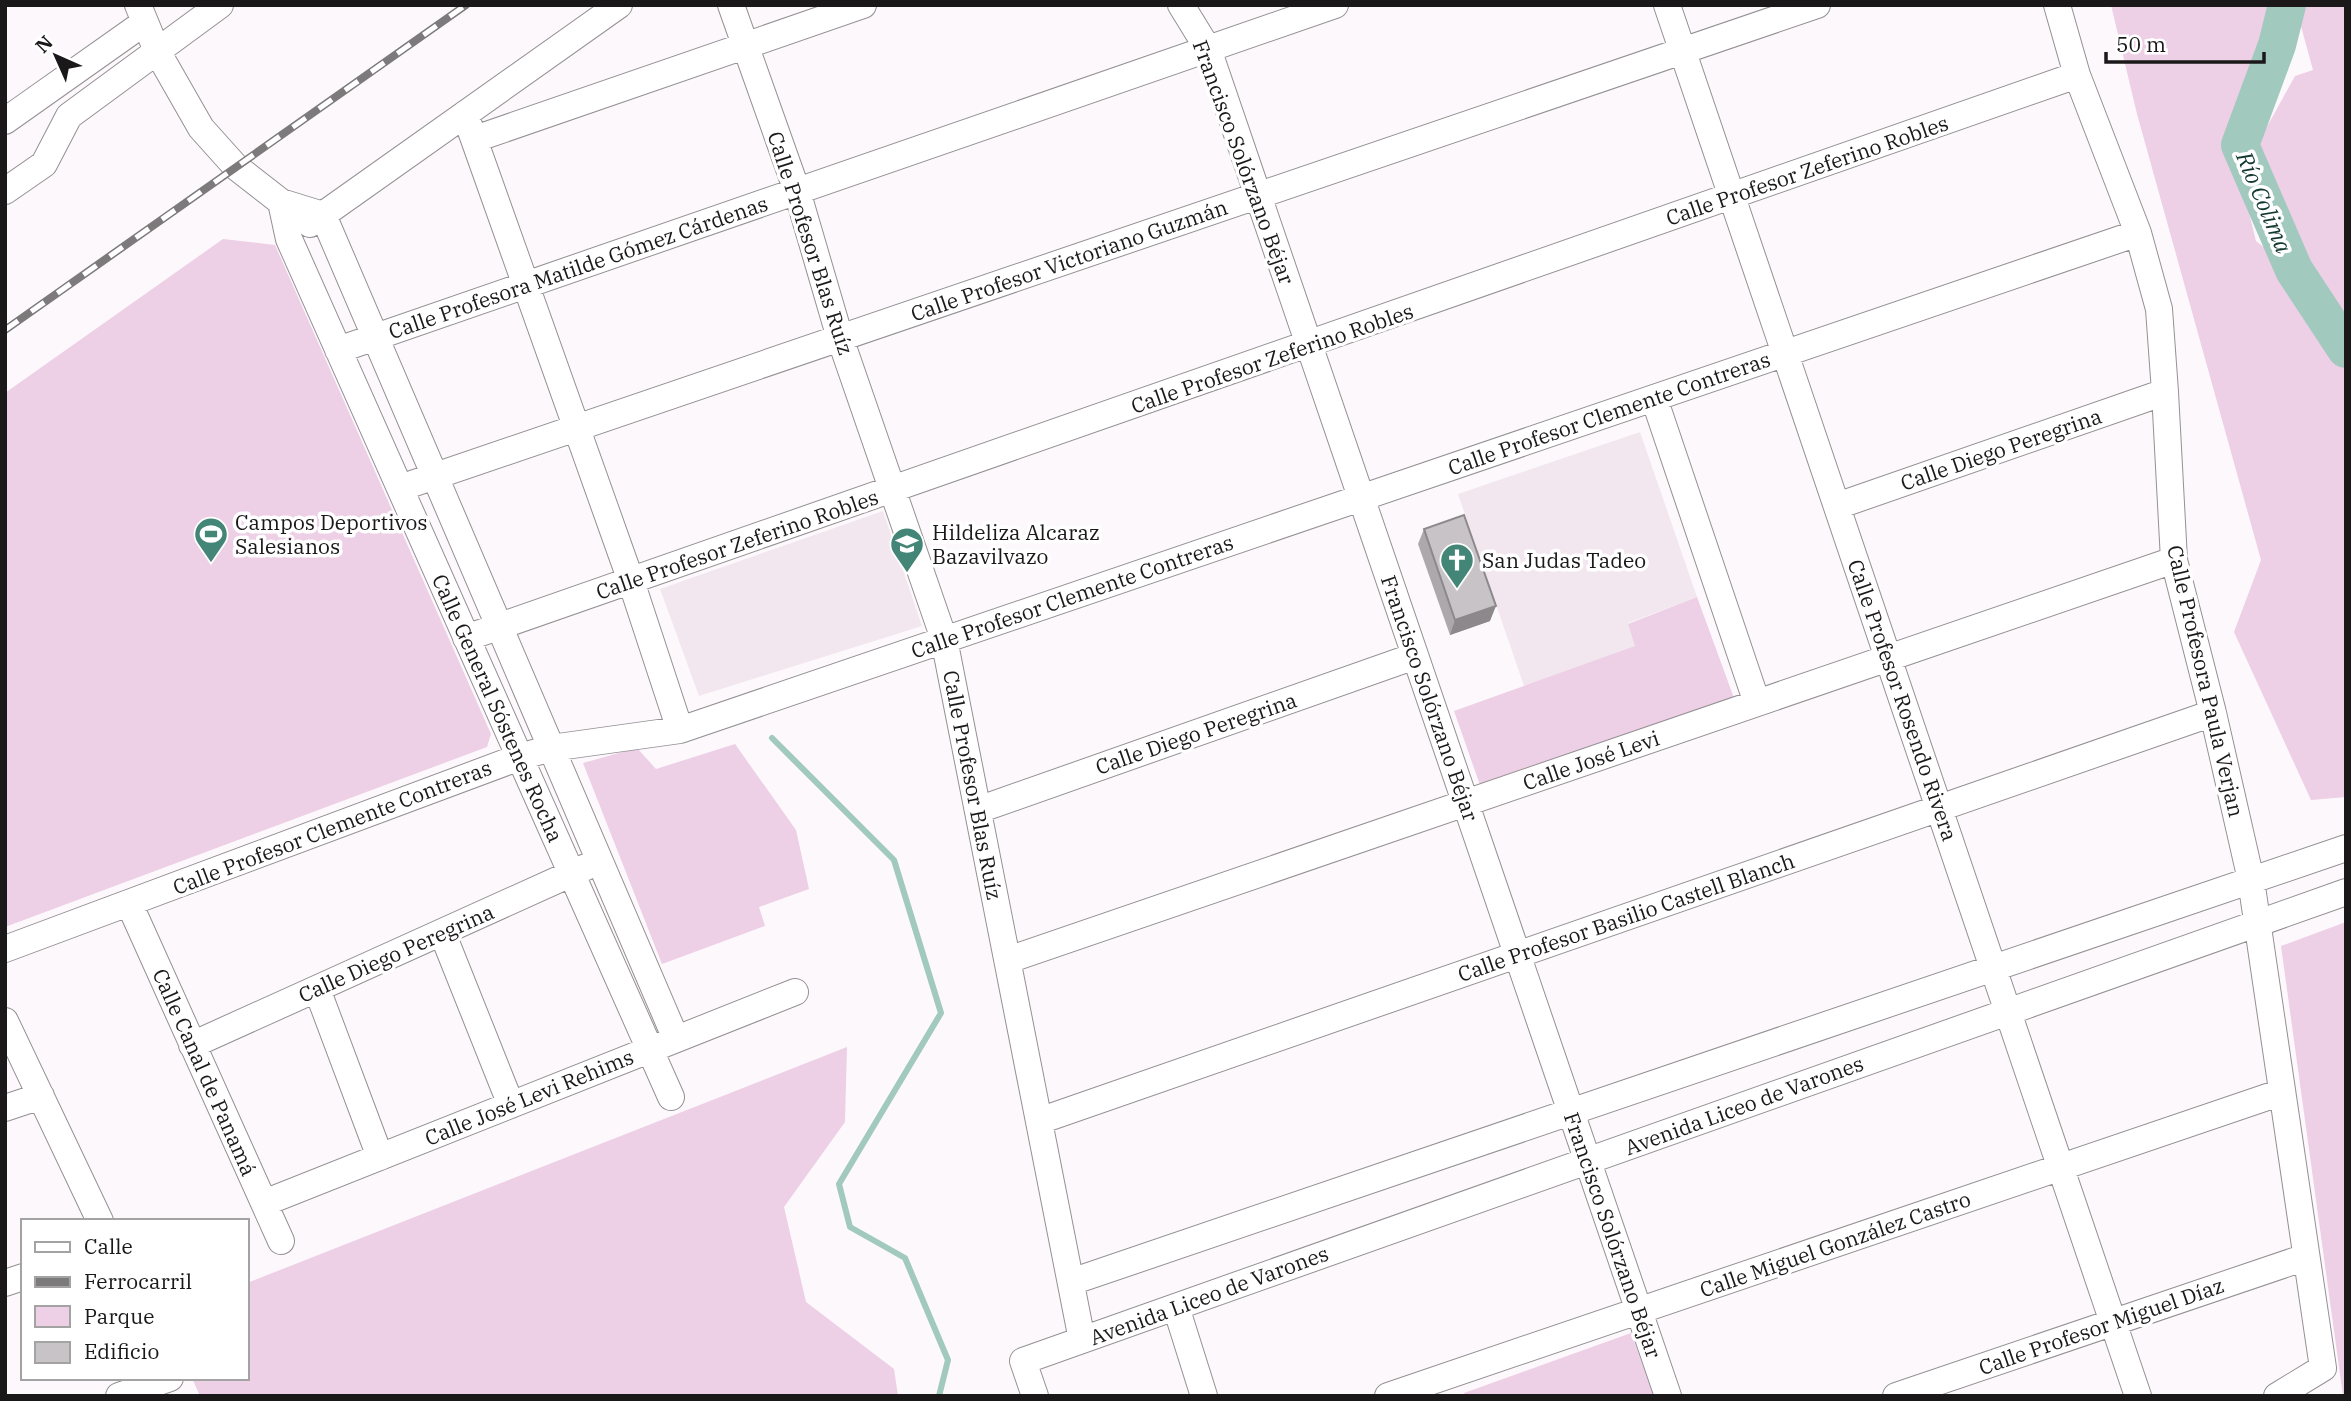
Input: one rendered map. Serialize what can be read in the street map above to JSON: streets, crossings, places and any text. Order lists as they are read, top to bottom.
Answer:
{
  "streets": {
    "street": [
      "Francisco Solórzano Béjar",
      "Calle Profesor Zeferino Robles",
      "Calle Profesor Blas Ruíz",
      "Calle Profesor Victoriano Guzmán",
      "Calle Profesora Matilde Gómez Cárdenas",
      "Calle Profesor Clemente Contreras",
      "Calle Diego Peregrina",
      "Calle Profesora Paula Verjan",
      "Calle Profesor Rosendo Rivera",
      "Calle General Sóstenes Rocha",
      "Calle José Levi",
      "Calle Profesor Basilio Castell Blanch",
      "Calle Canal de Panamá",
      "Calle José Levi Rehims",
      "Avenida Liceo de Varones",
      "Calle Miguel González Castro",
      "Calle Profesor Miguel Díaz"
    ]
  },
  "crossings": [
    ["Francisco Solórzano Béjar", "Calle Profesor Zeferino Robles"],
    ["Francisco Solórzano Béjar", "Calle Profesor Victoriano Guzmán"],
    ["Francisco Solórzano Béjar", "Calle Profesora Matilde Gómez Cárdenas"],
    ["Francisco Solórzano Béjar", "Calle Profesor Clemente Contreras"],
    ["Francisco Solórzano Béjar", "Calle Diego Peregrina"],
    ["Francisco Solórzano Béjar", "Calle José Levi"],
    ["Francisco Solórzano Béjar", "Calle Profesor Basilio Castell Blanch"],
    ["Francisco Solórzano Béjar", "Avenida Liceo de Varones"],
    ["Francisco Solórzano Béjar", "Calle Miguel González Castro"],
    ["Calle Profesor Zeferino Robles", "Calle Profesor Blas Ruíz"],
    ["Calle Profesor Zeferino Robles", "Calle Profesora Paula Verjan"],
    ["Calle Profesor Zeferino Robles", "Calle Profesor Rosendo Rivera"],
    ["Calle Profesor Zeferino Robles", "Calle General Sóstenes Rocha"],
    ["Calle Profesor Blas Ruíz", "Calle Profesor Victoriano Guzmán"],
    ["Calle Profesor Blas Ruíz", "Calle Profesora Matilde Gómez Cárdenas"],
    ["Calle Profesor Blas Ruíz", "Calle Profesor Clemente Contreras"],
    ["Calle Profesor Blas Ruíz", "Calle Diego Peregrina"],
    ["Calle Profesor Blas Ruíz", "Calle José Levi"],
    ["Calle Profesor Blas Ruíz", "Calle Profesor Basilio Castell Blanch"],
    ["Calle Profesor Blas Ruíz", "Avenida Liceo de Varones"],
    ["Calle Profesor Victoriano Guzmán", "Calle Profesor Rosendo Rivera"],
    ["Calle Profesor Victoriano Guzmán", "Calle General Sóstenes Rocha"],
    ["Calle Profesora Matilde Gómez Cárdenas", "Calle General Sóstenes Rocha"],
    ["Calle Profesor Clemente Contreras", "Calle Profesora Paula Verjan"],
    ["Calle Profesor Clemente Contreras", "Calle Profesor Rosendo Rivera"],
    ["Calle Profesor Clemente Contreras", "Calle General Sóstenes Rocha"],
    ["Calle Profesor Clemente Contreras", "Calle Canal de Panamá"],
    ["Calle Diego Peregrina", "Calle Profesora Paula Verjan"],
    ["Calle Diego Peregrina", "Calle Profesor Rosendo Rivera"],
    ["Calle Diego Peregrina", "Calle General Sóstenes Rocha"],
    ["Calle Diego Peregrina", "Calle Canal de Panamá"],
    ["Calle Profesora Paula Verjan", "Calle José Levi"],
    ["Calle Profesora Paula Verjan", "Calle Profesor Basilio Castell Blanch"],
    ["Calle Profesora Paula Verjan", "Avenida Liceo de Varones"],
    ["Calle Profesora Paula Verjan", "Calle Miguel González Castro"],
    ["Calle Profesora Paula Verjan", "Calle Profesor Miguel Díaz"],
    ["Calle Profesor Rosendo Rivera", "Calle José Levi"],
    ["Calle Profesor Rosendo Rivera", "Calle Profesor Basilio Castell Blanch"],
    ["Calle Profesor Rosendo Rivera", "Avenida Liceo de Varones"],
    ["Calle Profesor Rosendo Rivera", "Calle Miguel González Castro"],
    ["Calle Profesor Rosendo Rivera", "Calle Profesor Miguel Díaz"],
    ["Calle General Sóstenes Rocha", "Calle José Levi Rehims"],
    ["Calle Canal de Panamá", "Calle José Levi Rehims"]
  ],
  "water": ["Río Colima"],
  "places": {
    "sports": ["Campos Deportivos Salesianos"],
    "school or university": ["Hildeliza Alcaraz Bazavilvazo"],
    "church": ["San Judas Tadeo"]
  },
  "legend": [
    "Calle",
    "Ferrocarril",
    "Parque",
    "Edificio"
  ],
  "scale_bar": "50 m",
  "north": "top left"
}
